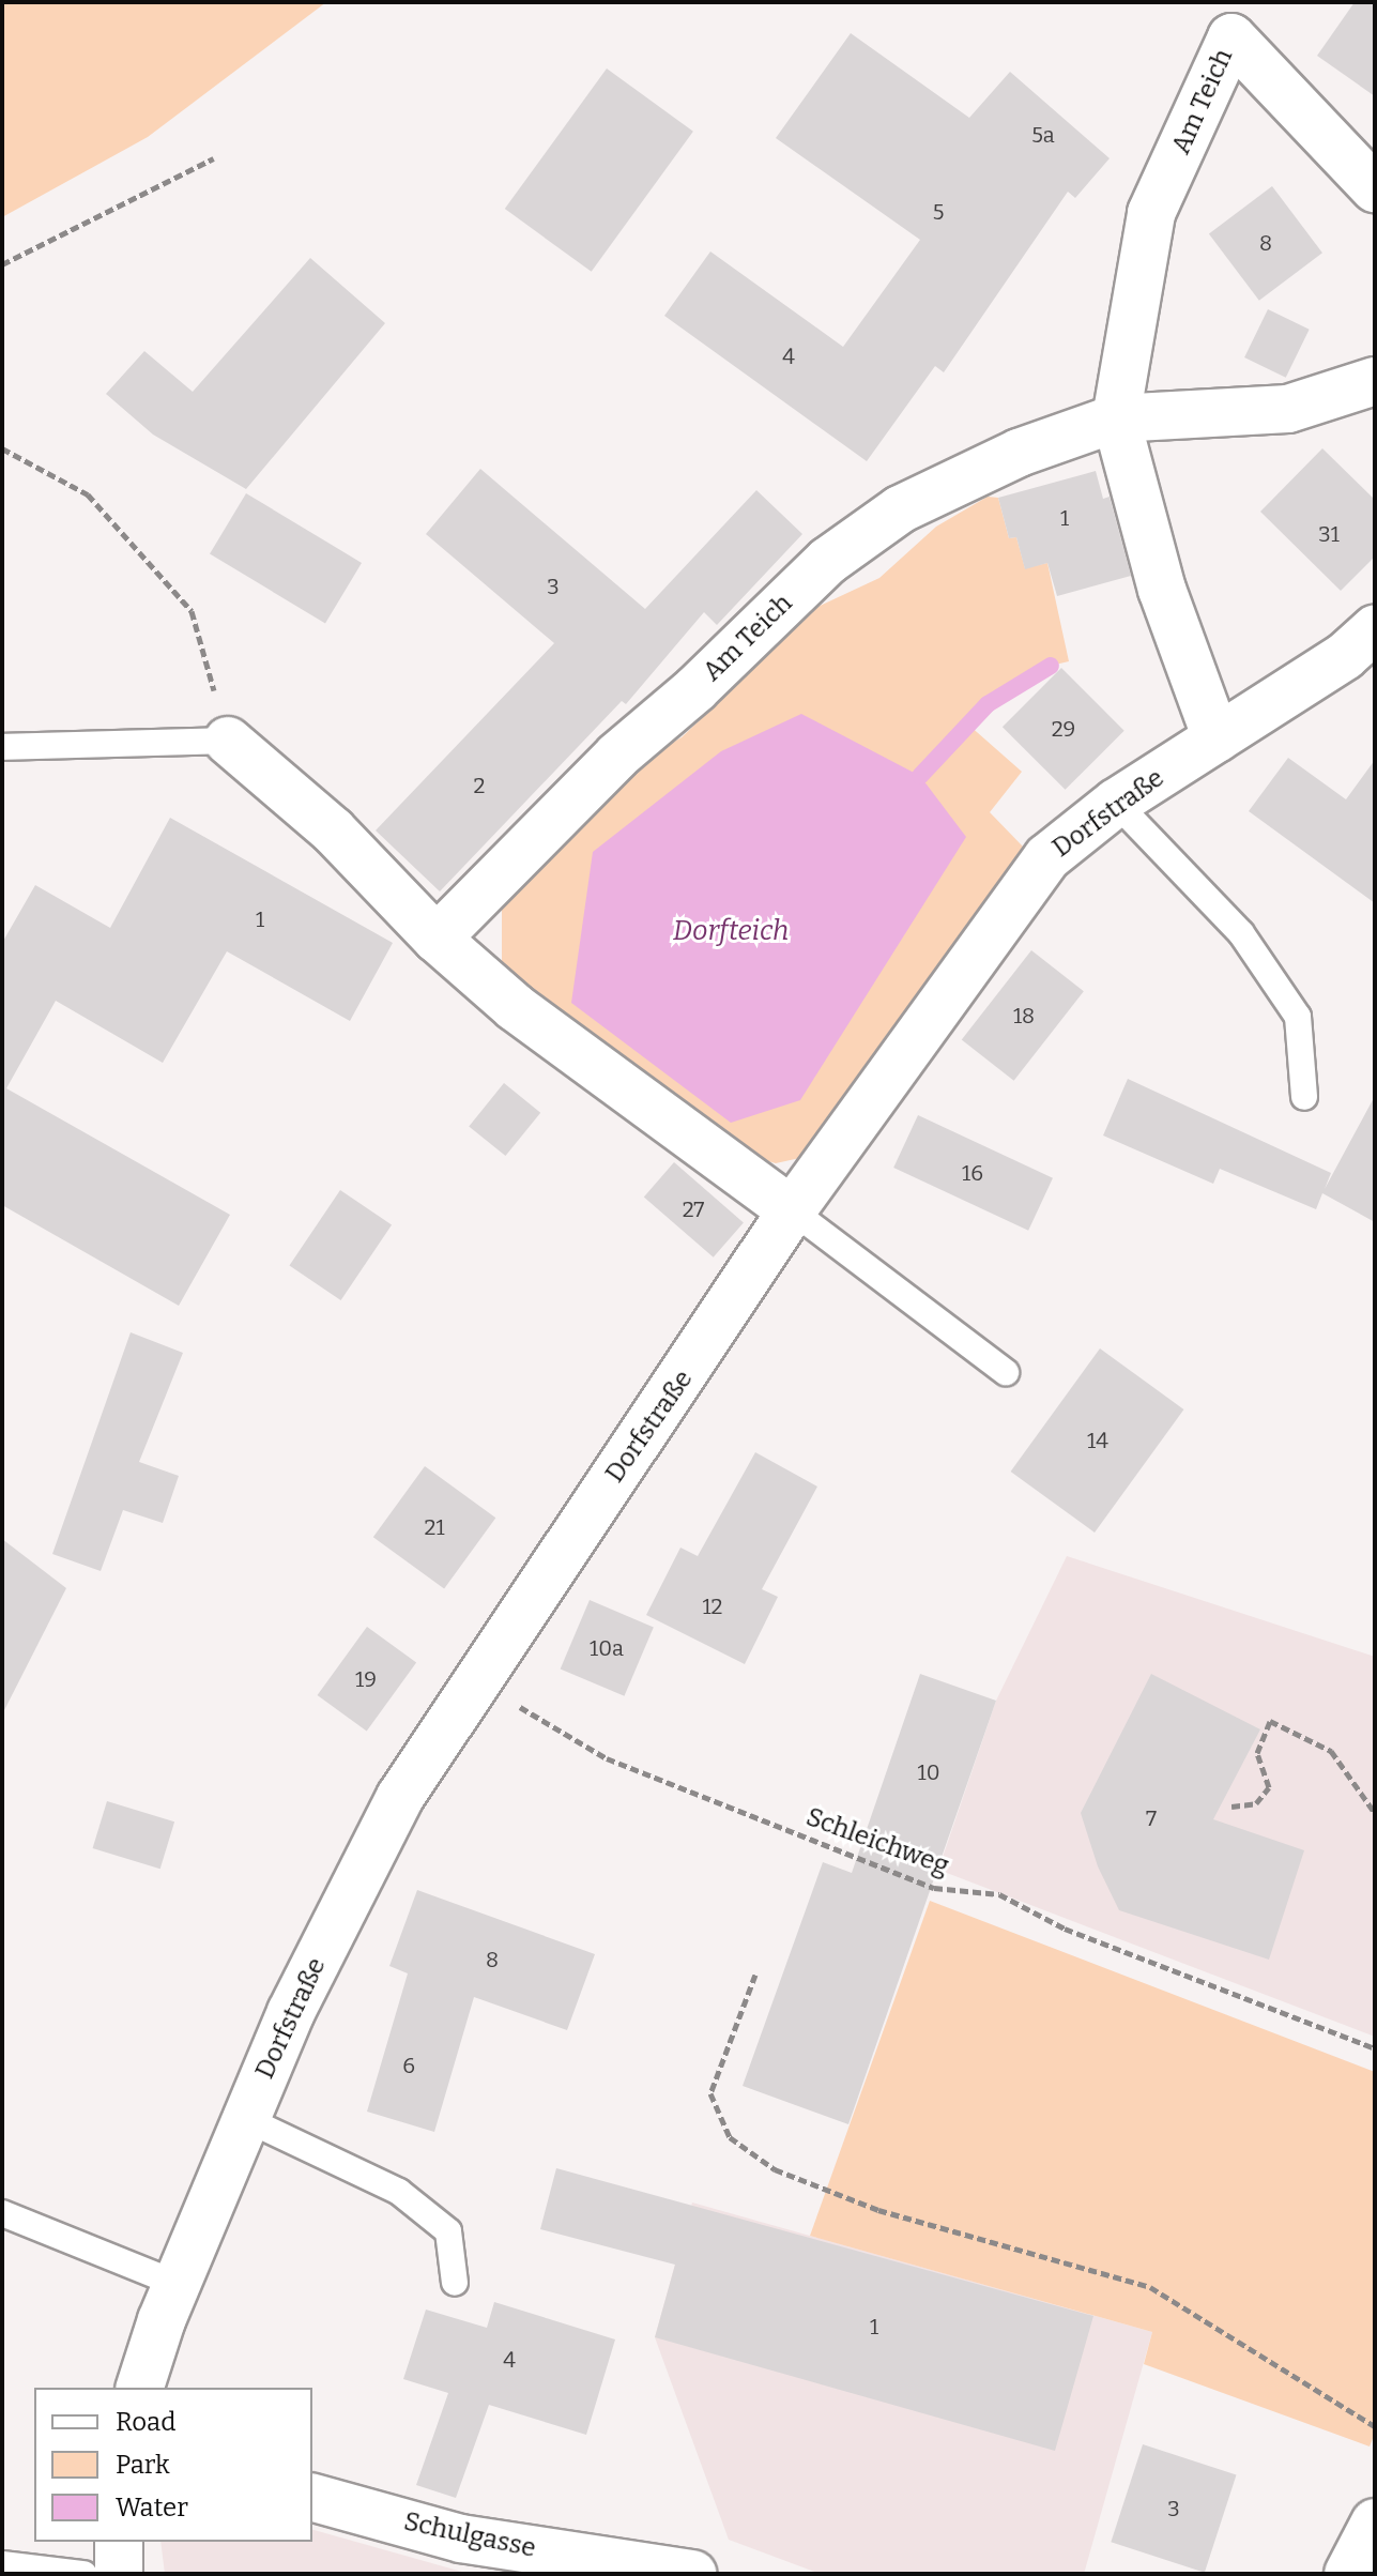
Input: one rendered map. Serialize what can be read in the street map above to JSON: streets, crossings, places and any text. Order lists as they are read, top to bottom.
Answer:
{
  "streets": {
    "street": ["Am Teich", "Dorfstraße", "Schulgasse"],
    "path": ["Schleichweg"]
  },
  "crossings": [
    ["Dorfstraße", "Schleichweg"]
  ],
  "water": ["Dorfteich"],
  "house_numbers": [
    "5a",
    "5",
    "8",
    "4",
    "1",
    "31",
    "3",
    "29",
    "2",
    "1",
    "18",
    "16",
    "27",
    "14",
    "21",
    "12",
    "10a",
    "19",
    "10",
    "7",
    "8",
    "6",
    "1",
    "4",
    "3"
  ],
  "legend": ["Road", "Park", "Water"]
}
